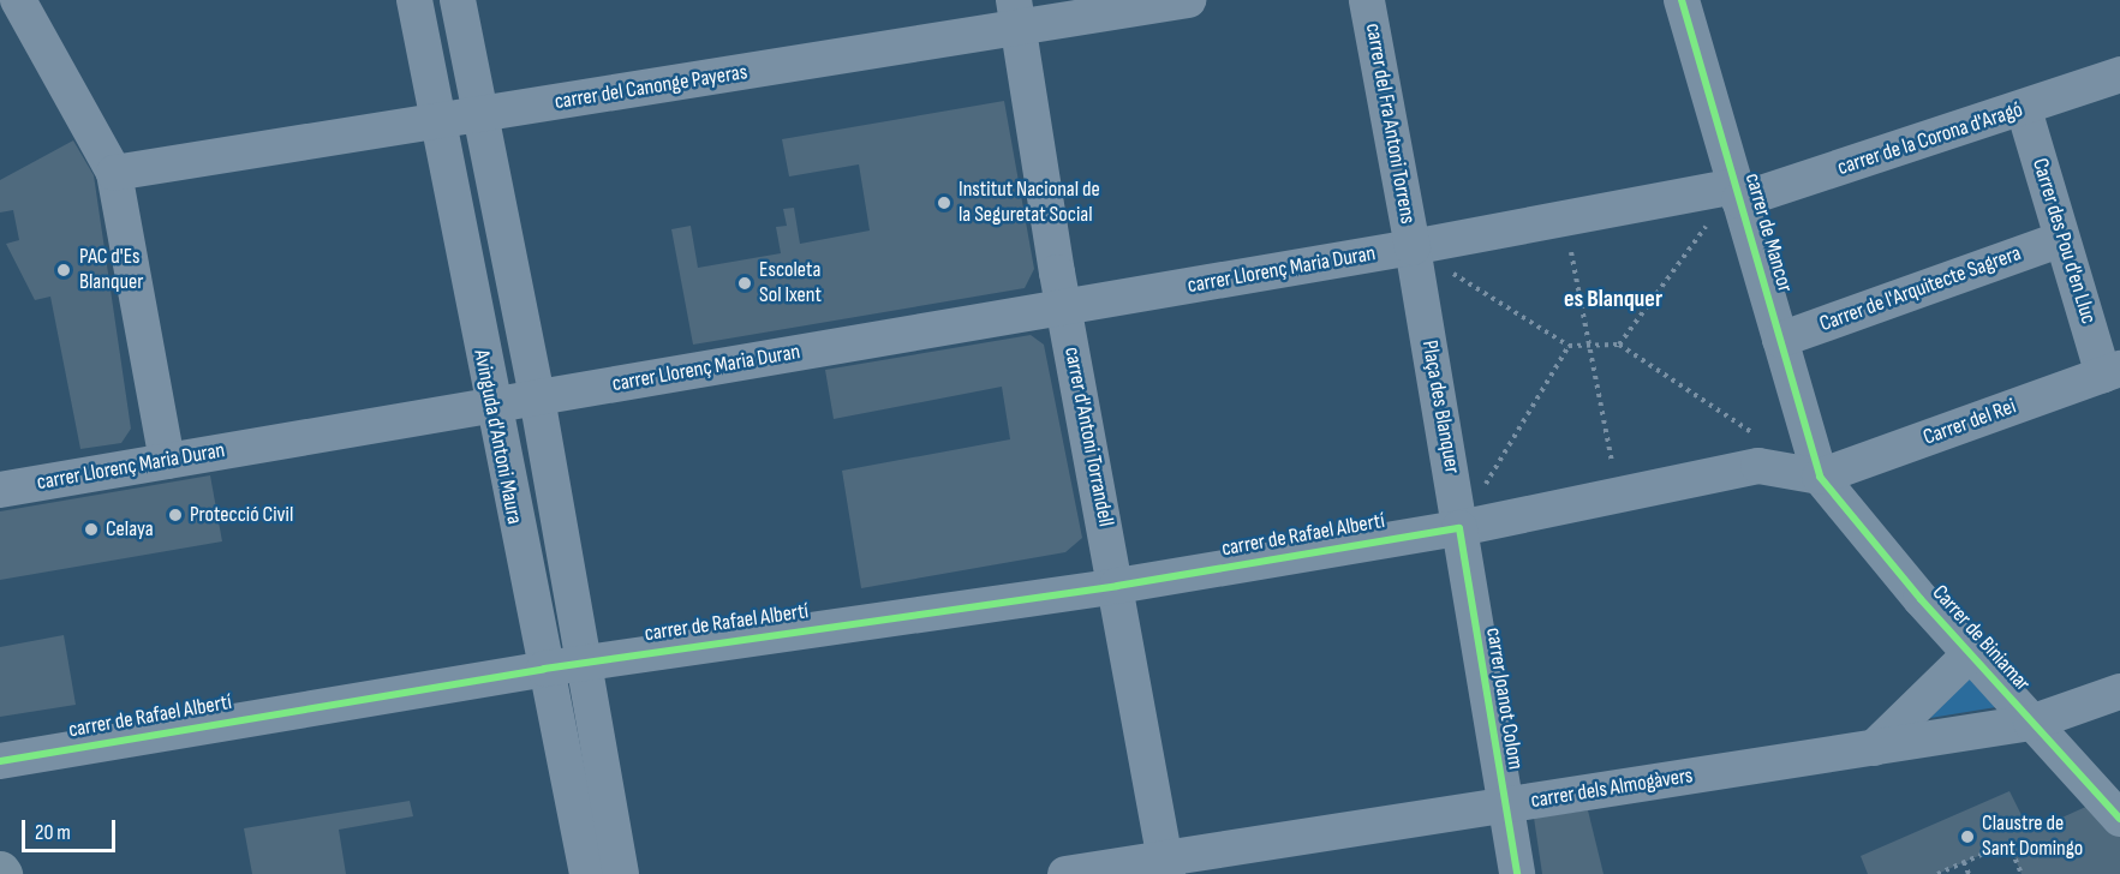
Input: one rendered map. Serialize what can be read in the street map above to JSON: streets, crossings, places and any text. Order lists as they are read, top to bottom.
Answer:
{
  "streets": {
    "street": [
      "carrer del Canonge Payeras",
      "carrer del Fra Antoni Torrens",
      "carrer de la Corona d'Aragó",
      "carrer de Mancor",
      "Carrer des Pou d'en Lluc",
      "carrer Llorenç Maria Duran",
      "Carrer de l'Arquitecte Sagrera",
      "Plaça des Blanquer",
      "Carrer del Rei",
      "Avinguda d'Antoni Maura",
      "carrer d'Antoni Torrandell",
      "carrer de Rafael Albertí",
      "Carrer de Biniamar",
      "carrer Joanot Colom",
      "carrer dels Almogàvers"
    ]
  },
  "crossings": [
    ["carrer del Canonge Payeras", "Avinguda d'Antoni Maura"],
    ["carrer del Canonge Payeras", "carrer d'Antoni Torrandell"],
    ["carrer del Fra Antoni Torrens", "carrer Llorenç Maria Duran"],
    ["carrer del Fra Antoni Torrens", "Plaça des Blanquer"],
    ["carrer de la Corona d'Aragó", "carrer de Mancor"],
    ["carrer de la Corona d'Aragó", "Carrer des Pou d'en Lluc"],
    ["carrer de Mancor", "Carrer de l'Arquitecte Sagrera"],
    ["carrer de Mancor", "Carrer del Rei"],
    ["carrer de Mancor", "Carrer de Biniamar"],
    ["Carrer des Pou d'en Lluc", "Carrer de l'Arquitecte Sagrera"],
    ["Carrer des Pou d'en Lluc", "Carrer del Rei"],
    ["carrer Llorenç Maria Duran", "Plaça des Blanquer"],
    ["carrer Llorenç Maria Duran", "Avinguda d'Antoni Maura"],
    ["carrer Llorenç Maria Duran", "carrer d'Antoni Torrandell"],
    ["Plaça des Blanquer", "carrer de Rafael Albertí"],
    ["Plaça des Blanquer", "carrer Joanot Colom"],
    ["Carrer del Rei", "Carrer de Biniamar"],
    ["Avinguda d'Antoni Maura", "carrer de Rafael Albertí"],
    ["carrer d'Antoni Torrandell", "carrer de Rafael Albertí"],
    ["carrer d'Antoni Torrandell", "carrer dels Almogàvers"],
    ["carrer de Rafael Albertí", "carrer Joanot Colom"],
    ["Carrer de Biniamar", "carrer dels Almogàvers"],
    ["carrer Joanot Colom", "carrer dels Almogàvers"]
  ],
  "districts": ["es Blanquer"],
  "places": [
    "Institut Nacional de la Seguretat Social",
    "PAC d'Es Blanquer",
    "Escoleta Sol Ixent",
    "Protecció Civil",
    "Celaya",
    "Claustre de Sant Domingo"
  ],
  "scale_bar": "20 m"
}
